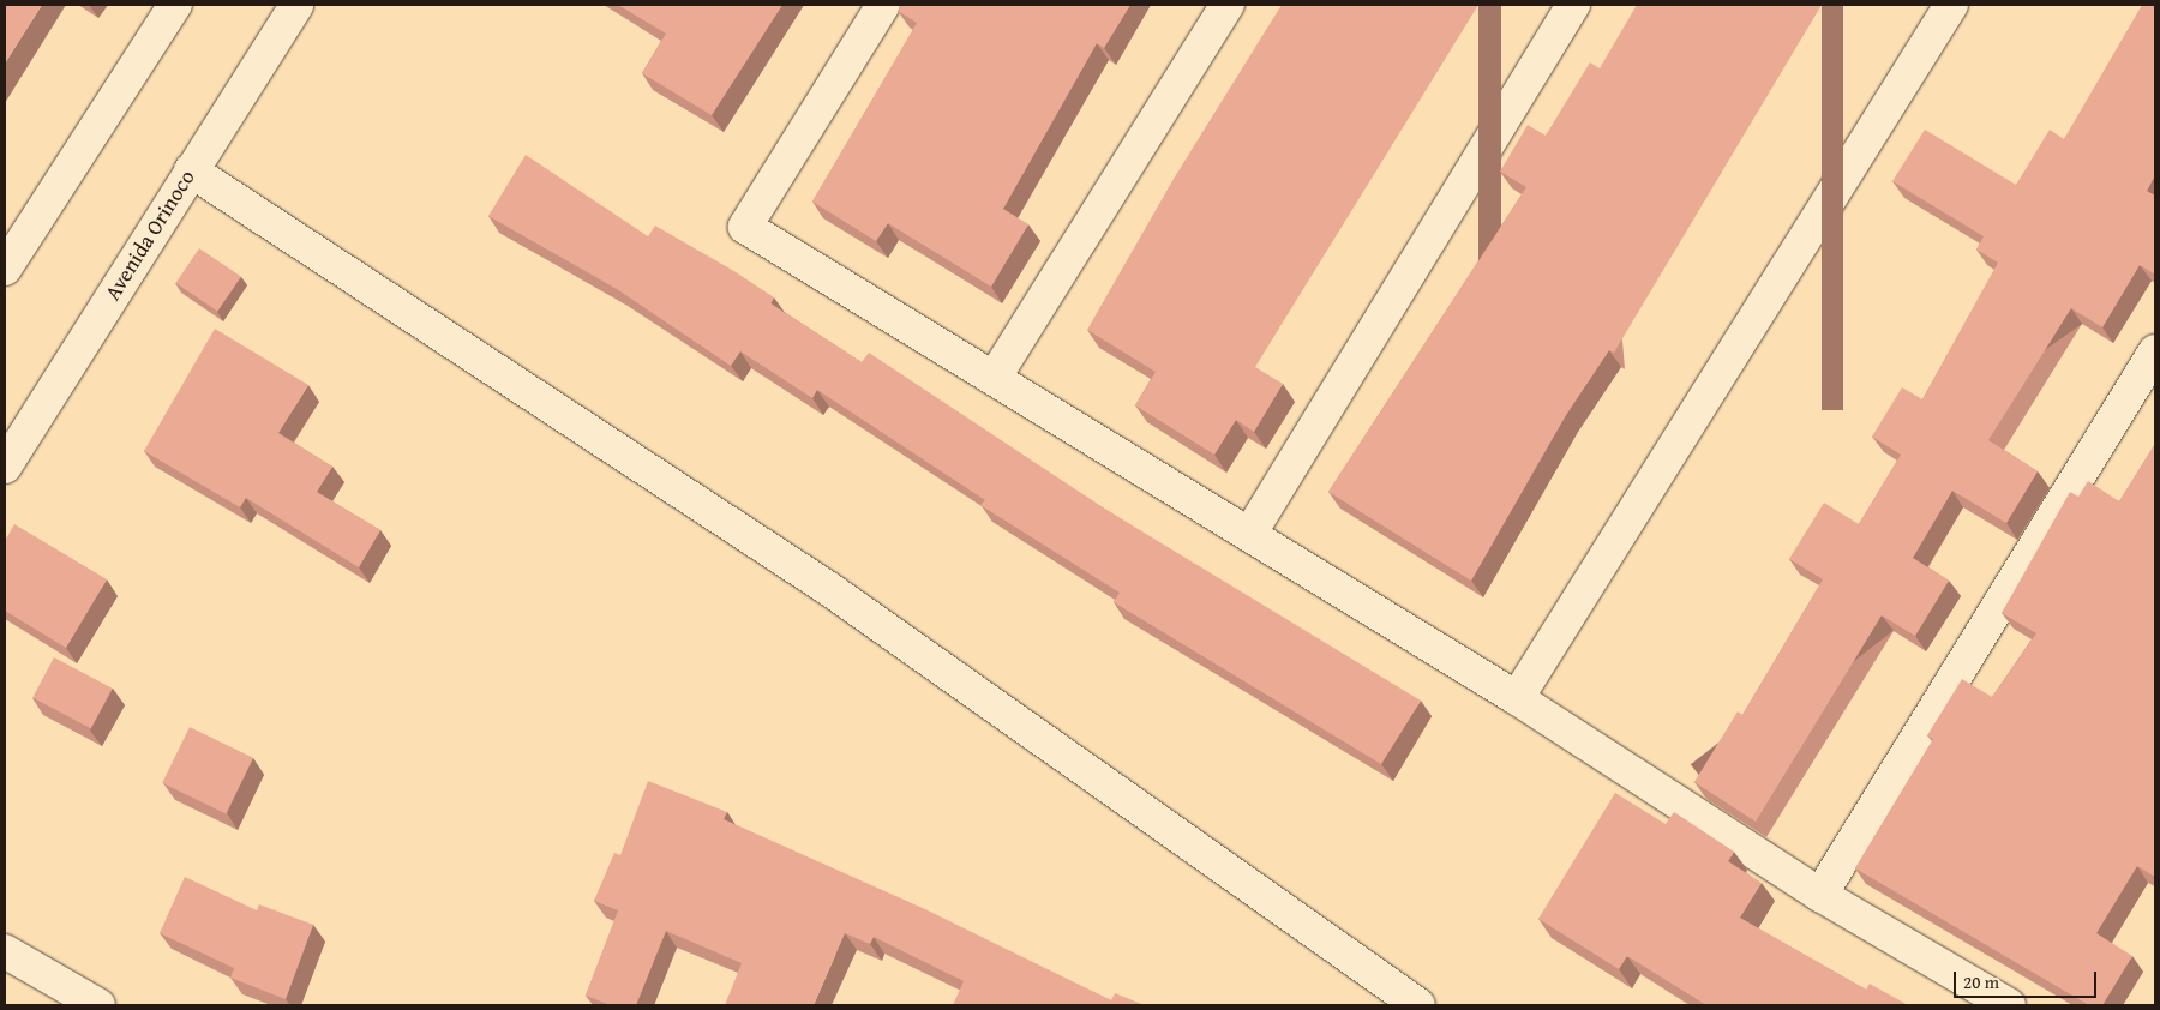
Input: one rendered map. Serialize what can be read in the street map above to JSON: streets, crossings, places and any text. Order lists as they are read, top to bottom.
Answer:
{
  "streets": {
    "street": ["Avenida Orinoco"]
  },
  "scale_bar": "20 m"
}
